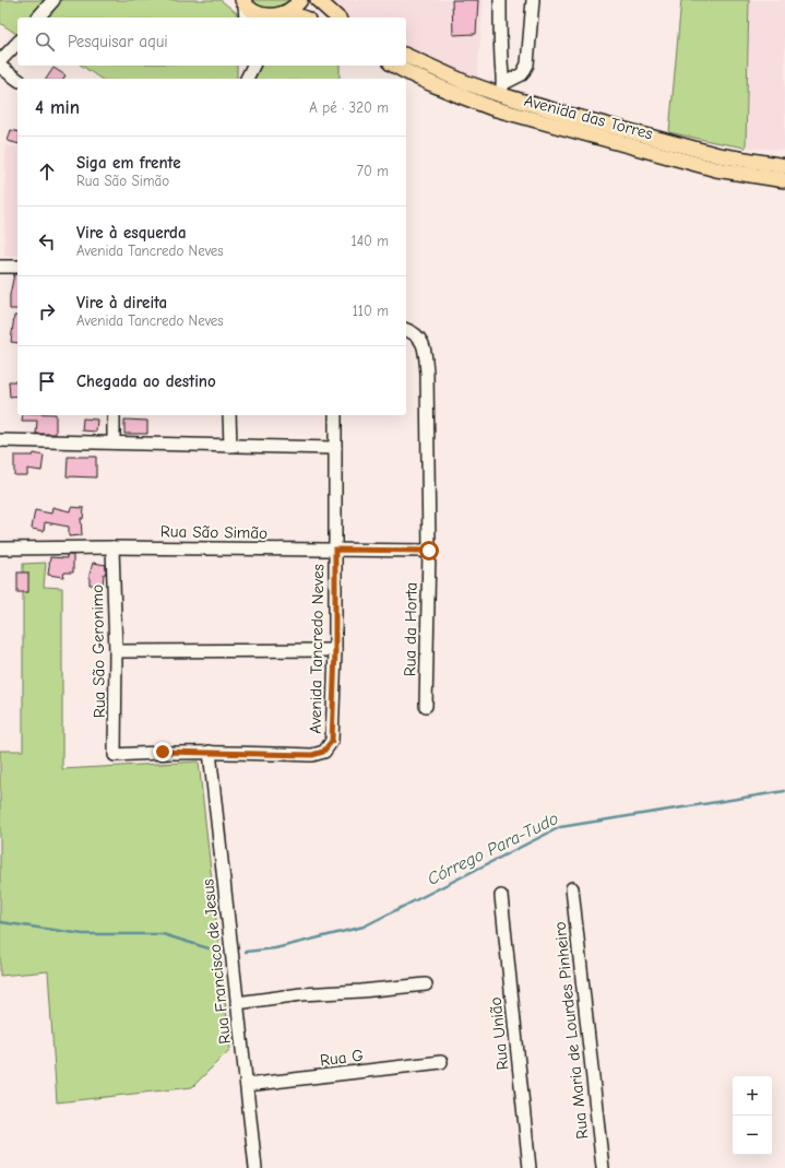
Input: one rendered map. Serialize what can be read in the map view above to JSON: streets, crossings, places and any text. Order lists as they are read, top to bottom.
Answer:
{
  "streets": {
    "main road": ["Avenida das Torres"],
    "street": [
      "Rua São Simão",
      "Rua da Horta",
      "Avenida Tancredo Neves",
      "Rua São Geronimo",
      "Rua Francisco de Jesus",
      "Rua Maria de Lourdes Pinheiro",
      "Rua União",
      "Rua G"
    ]
  },
  "crossings": [
    ["Rua São Simão", "Rua da Horta"],
    ["Rua São Simão", "Avenida Tancredo Neves"],
    ["Rua São Simão", "Rua São Geronimo"],
    ["Avenida Tancredo Neves", "Rua São Geronimo"],
    ["Avenida Tancredo Neves", "Rua Francisco de Jesus"],
    ["Rua Francisco de Jesus", "Rua G"]
  ],
  "water": ["Córrego Para-Tudo"],
  "page": {
    "search": "Pesquisar aqui",
    "heading": ["4 min", "A pé · 320 m"],
    "list": [
      ["Siga em frente", "Rua São Simão", "70 m"],
      ["Vire à esquerda", "Avenida Tancredo Neves", "140 m"],
      ["Vire à direita", "Avenida Tancredo Neves", "110 m"],
      "Chegada ao destino"
    ],
    "map_buttons": ["+", "−"]
  }
}
